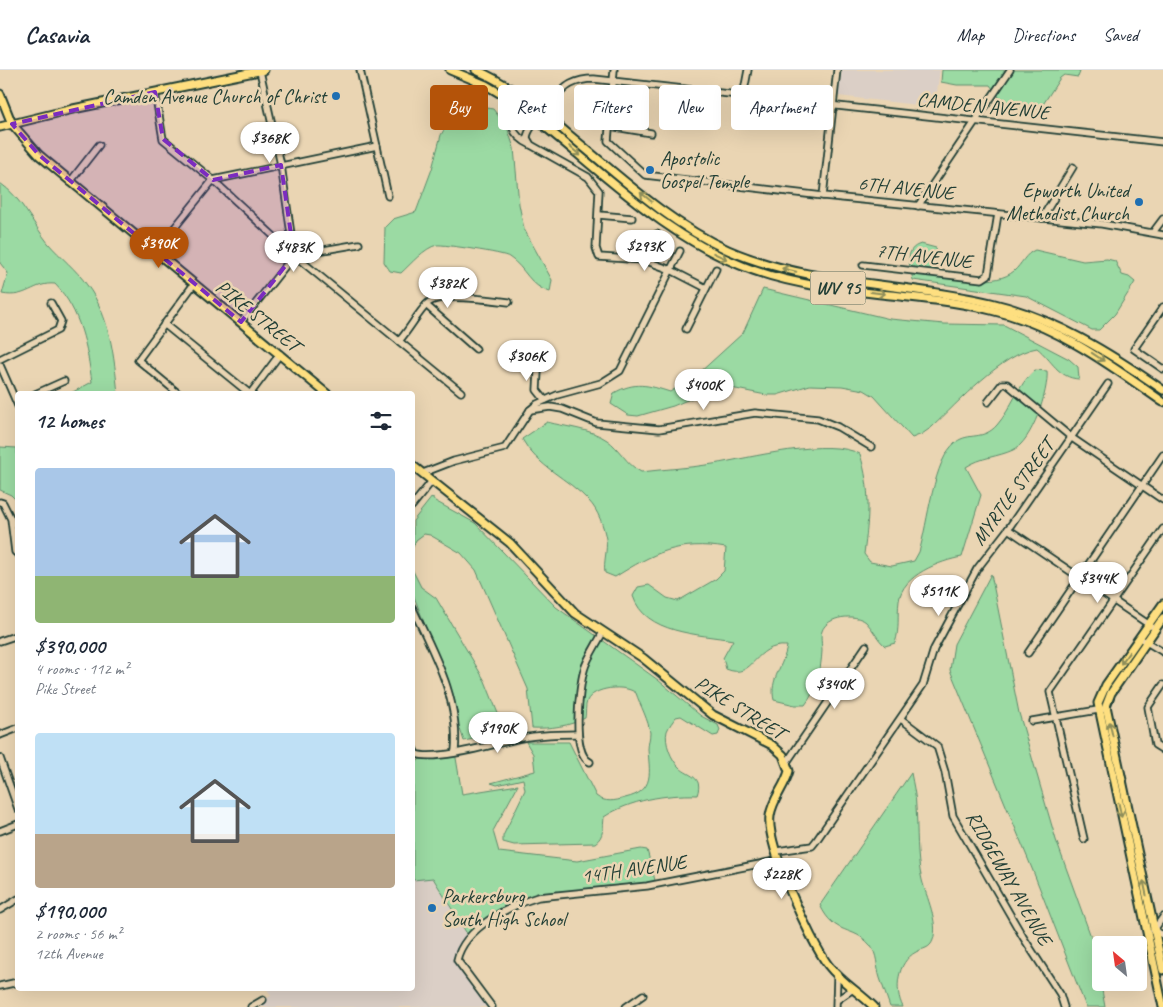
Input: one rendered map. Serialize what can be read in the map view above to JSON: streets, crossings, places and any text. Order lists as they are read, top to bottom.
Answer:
{
  "streets": {
    "main road": ["WV 95", "PIKE STREET"],
    "street": [
      "CAMDEN AVENUE",
      "6TH AVENUE",
      "7TH AVENUE",
      "MYRTLE STREET",
      "14TH AVENUE",
      "RIDGEWAY AVENUE"
    ]
  },
  "crossings": [
    ["6TH AVENUE", "7TH AVENUE"],
    ["PIKE STREET", "MYRTLE STREET"],
    ["PIKE STREET", "14TH AVENUE"],
    ["MYRTLE STREET", "RIDGEWAY AVENUE"]
  ],
  "places": [
    "Camden Avenue Church of Christ",
    "Apostolic Gospel Temple",
    "Epworth United Methodist Church",
    "Parkersburg South High School"
  ],
  "north": "top left",
  "page": {
    "header": "Casavia",
    "nav": ["Map", "Directions", "Saved"],
    "chip": [
      "Buy",
      "Rent",
      "Filters",
      "New",
      "Apartment"
    ],
    "price": [
      "$368K",
      "$390K",
      "$293K",
      "$483K",
      "$382K",
      "$306K",
      "$400K",
      "$344K",
      "$511K",
      "$340K",
      "$190K",
      "$228K"
    ],
    "heading": "12 homes",
    "list": [
      {
        "name": "$390,000",
        "note": "4 rooms · 112 m² · Pike Street"
      },
      {
        "name": "$190,000",
        "note": "2 rooms · 56 m² · 12th Avenue"
      }
    ]
  }
}
